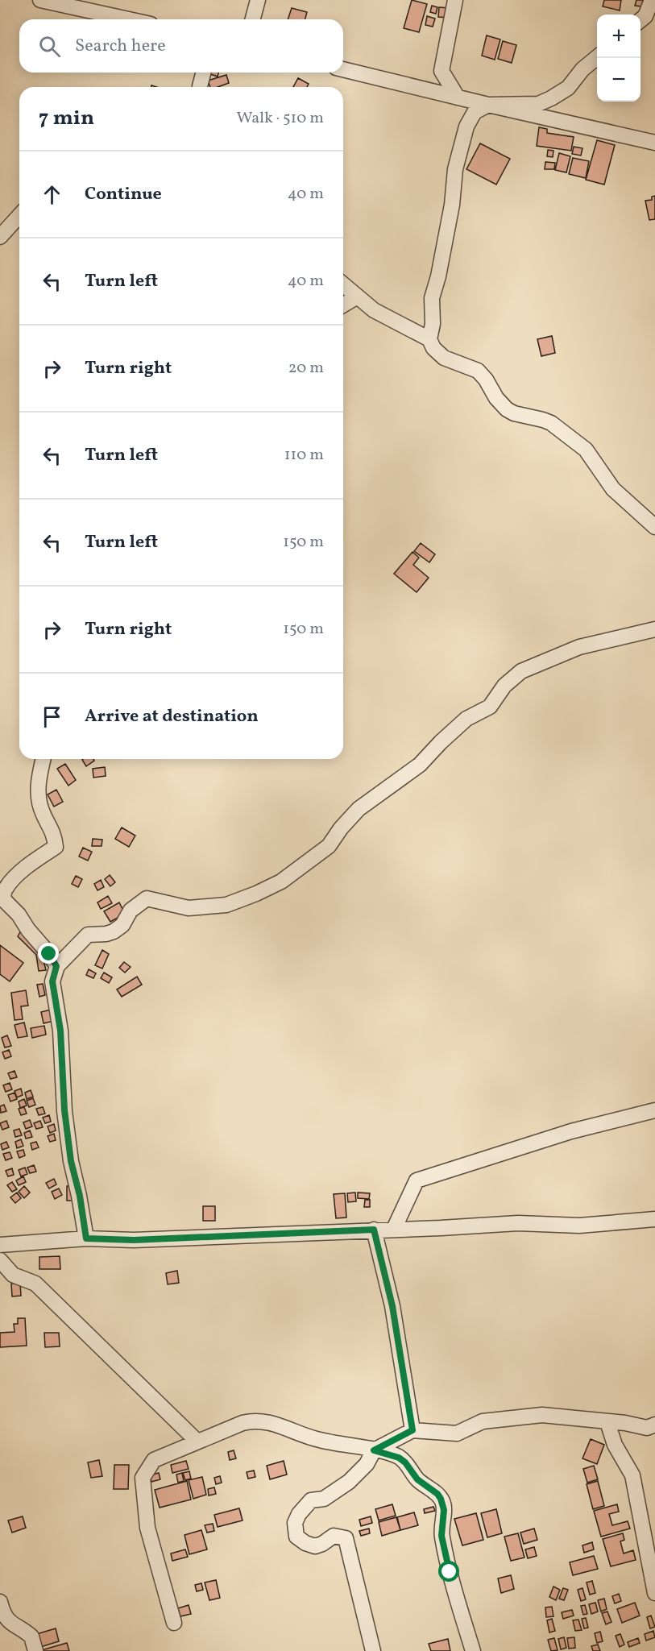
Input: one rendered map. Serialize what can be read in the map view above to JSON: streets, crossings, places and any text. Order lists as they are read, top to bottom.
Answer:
{
  "page": {
    "map_buttons": ["+", "−"],
    "search": "Search here",
    "heading": ["7 min", "Walk · 510 m"],
    "list": [
      ["Continue", "40 m"],
      ["Turn left", "40 m"],
      ["Turn right", "20 m"],
      ["Turn left", "110 m"],
      ["Turn left", "150 m"],
      ["Turn right", "150 m"],
      "Arrive at destination"
    ]
  }
}
